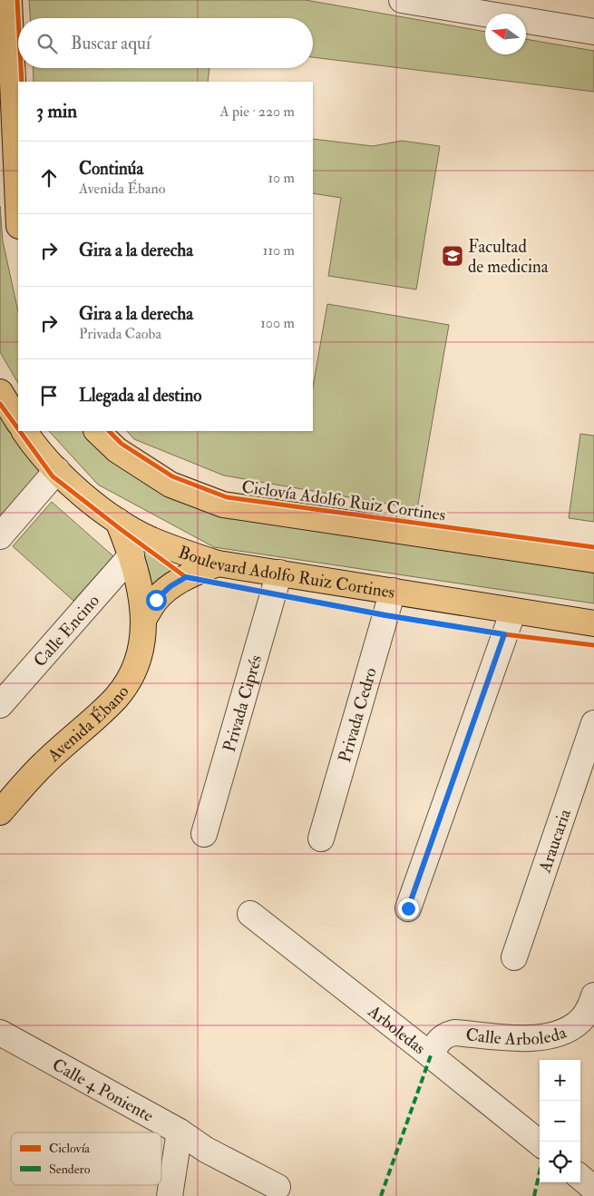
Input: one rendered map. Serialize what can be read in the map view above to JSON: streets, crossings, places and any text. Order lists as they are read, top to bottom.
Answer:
{
  "streets": {
    "main road": ["Boulevard Adolfo Ruiz Cortines", "Avenida Ébano"],
    "street": [
      "Calle Encino",
      "Privada Ciprés",
      "Privada Cedro",
      "Araucaria",
      "Arboledas",
      "Calle Arboleda",
      "Calle 4 Poniente"
    ],
    "cycle path": ["Ciclovía Adolfo Ruiz Cortines"]
  },
  "crossings": [
    ["Boulevard Adolfo Ruiz Cortines", "Privada Ciprés"],
    ["Boulevard Adolfo Ruiz Cortines", "Privada Cedro"],
    ["Boulevard Adolfo Ruiz Cortines", "Avenida Ébano"],
    ["Calle Encino", "Avenida Ébano"],
    ["Arboledas", "Calle Arboleda"]
  ],
  "places": {
    "school or university": ["Facultad de medicina"]
  },
  "legend": ["Ciclovía", "Sendero"],
  "north": "left",
  "page": {
    "search": "Buscar aquí",
    "heading": ["3 min", "A pie · 220 m"],
    "list": [
      ["Continúa", "Avenida Ébano", "10 m"],
      ["Gira a la derecha", "110 m"],
      ["Gira a la derecha", "Privada Caoba", "100 m"],
      "Llegada al destino"
    ],
    "map_buttons": ["+", "−"]
  }
}
